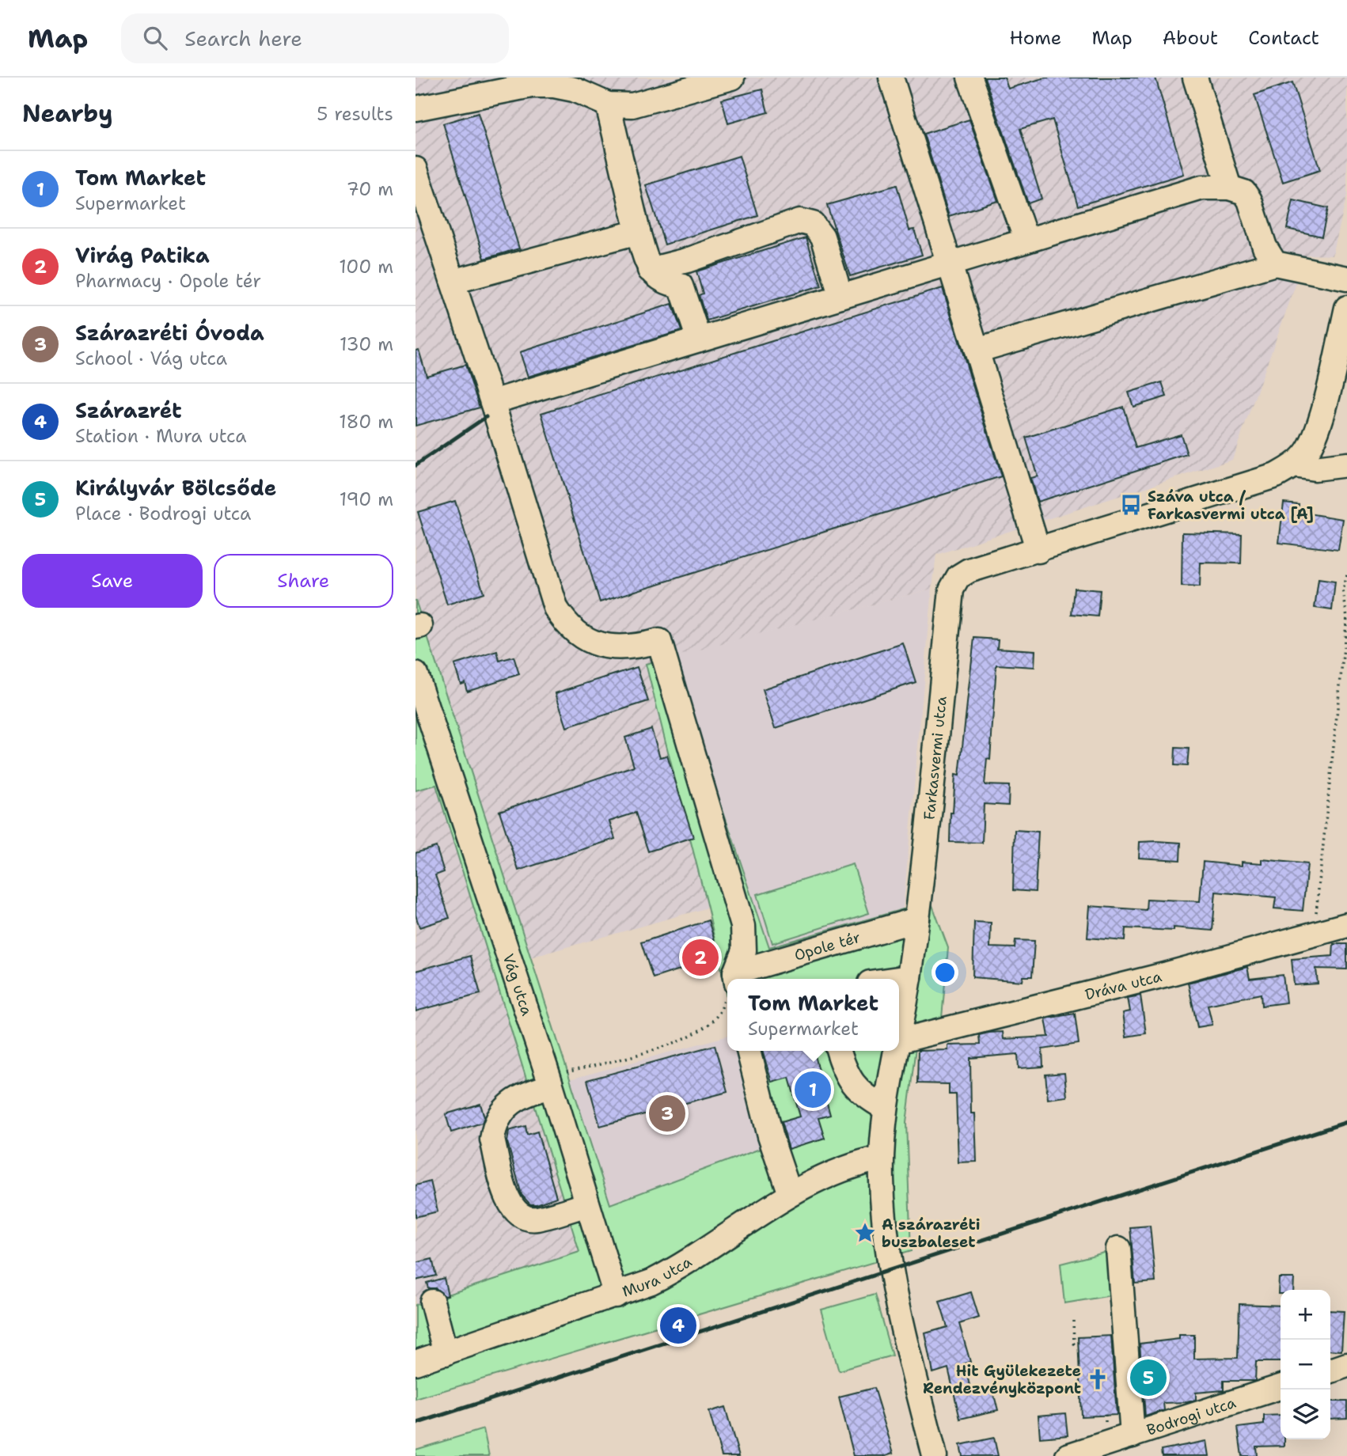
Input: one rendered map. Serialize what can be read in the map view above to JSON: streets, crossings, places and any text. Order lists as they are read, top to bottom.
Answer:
{
  "streets": {
    "street": [
      "Farkasvermi utca",
      "Opole tér",
      "Vág utca",
      "Dráva utca",
      "Mura utca",
      "Bodrogi utca"
    ]
  },
  "crossings": [
    ["Farkasvermi utca", "Opole tér"],
    ["Farkasvermi utca", "Mura utca"],
    ["Vág utca", "Mura utca"]
  ],
  "places": {
    "bus stop": ["Száva utca / Farkasvermi utca [A]"],
    "place": ["A szárazréti buszbaleset"],
    "church": ["Hit Gyülekezete Rendezvényközpont"]
  },
  "page": {
    "header": "Map",
    "search": "Search here",
    "nav": [
      "Home",
      "Map",
      "About",
      "Contact"
    ],
    "heading": ["Nearby", "5 results"],
    "list": [
      {
        "mark": "1",
        "name": "Tom Market",
        "note": "Supermarket",
        "value": "70 m"
      },
      {
        "mark": "2",
        "name": "Virág Patika",
        "note": "Pharmacy · Opole tér",
        "value": "100 m"
      },
      {
        "mark": "3",
        "name": "Szárazréti Óvoda",
        "note": "School · Vág utca",
        "value": "130 m"
      },
      {
        "mark": "4",
        "name": "Szárazrét",
        "note": "Station · Mura utca",
        "value": "180 m"
      },
      {
        "mark": "5",
        "name": "Királyvár Bölcsőde",
        "note": "Place · Bodrogi utca",
        "value": "190 m"
      }
    ],
    "buttons": ["Save", "Share"],
    "pins": [
      "2",
      "1",
      "3",
      "4",
      "5"
    ],
    "popup": ["Tom Market", "Supermarket"],
    "map_buttons": ["+", "−"]
  }
}
